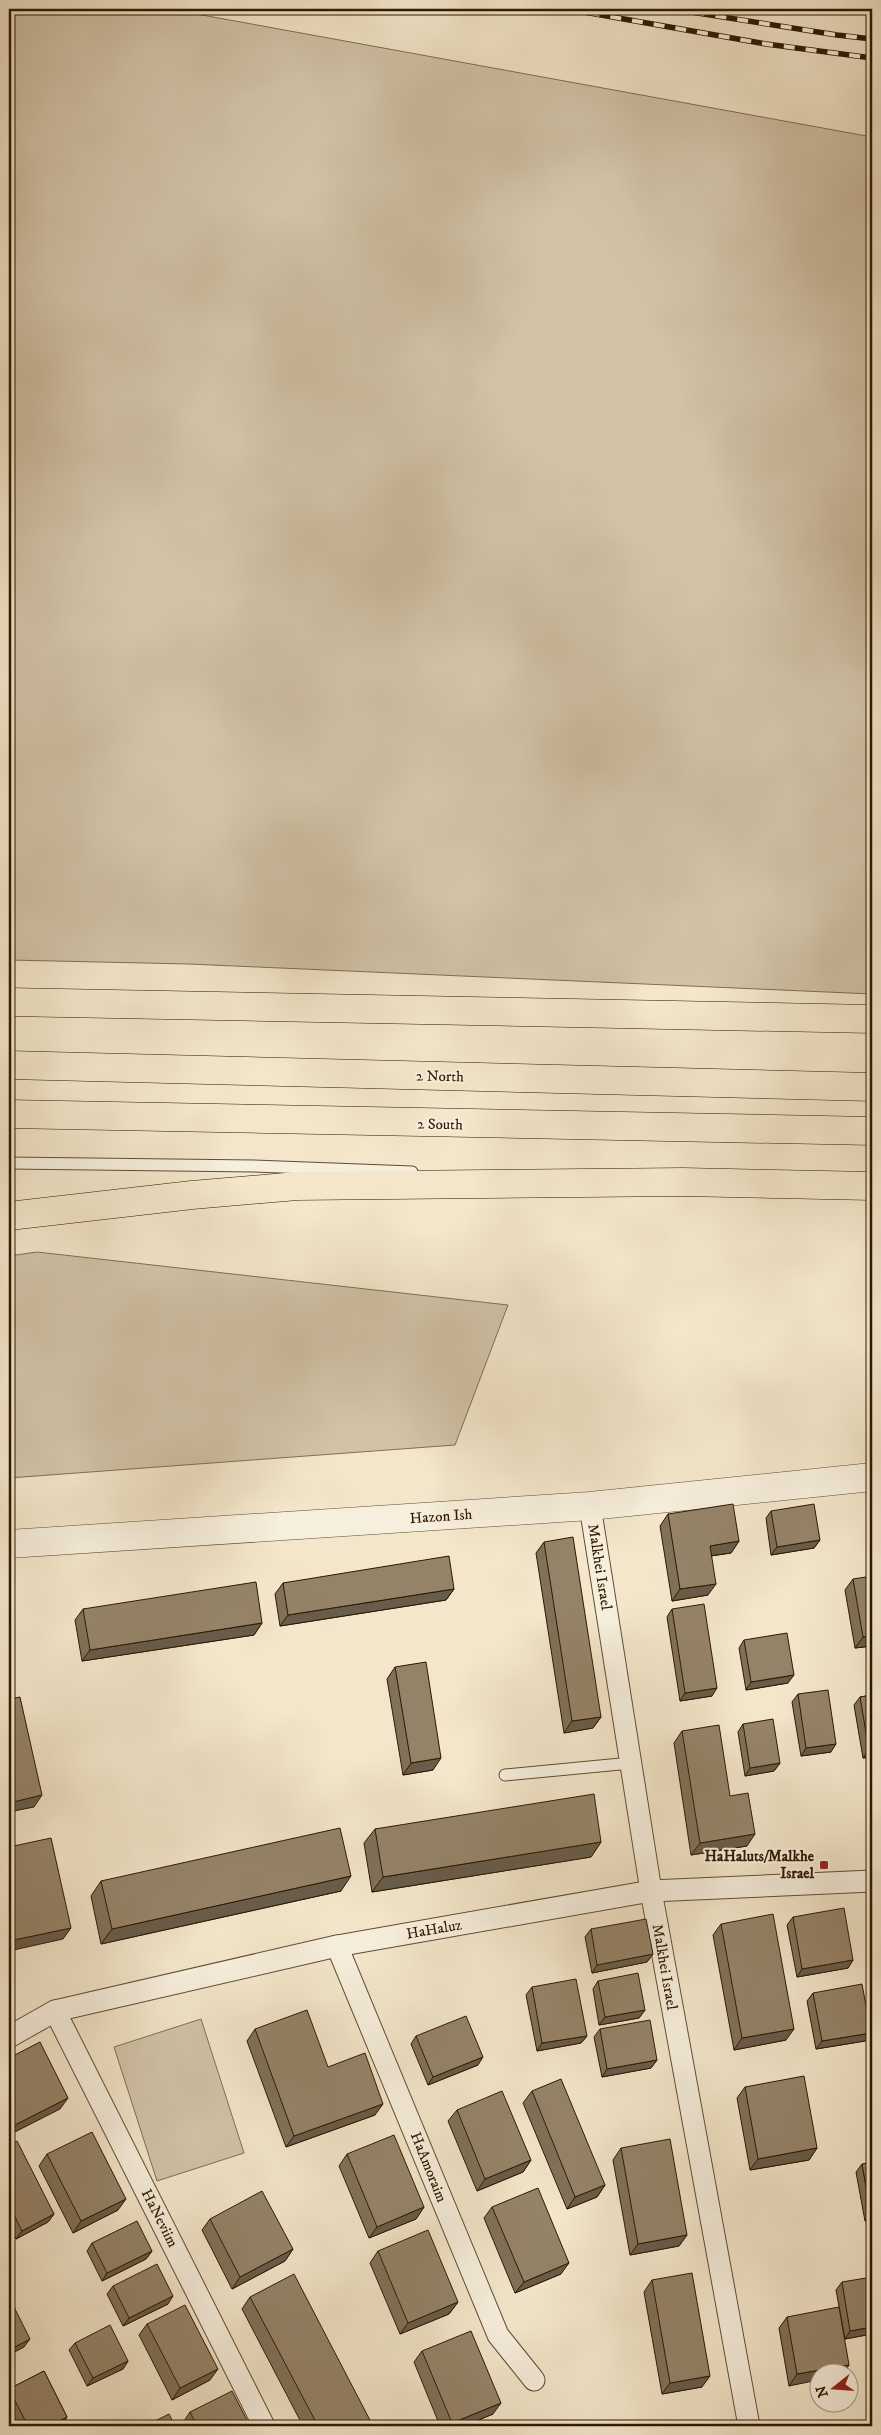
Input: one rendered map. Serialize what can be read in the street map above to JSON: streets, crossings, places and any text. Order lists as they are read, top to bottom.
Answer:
{
  "streets": {
    "highway": ["2 North", "2 South"],
    "street": [
      "Hazon Ish",
      "Malkhei Israel",
      "HaHaluz",
      "HaAmoraim",
      "HaNeviim"
    ]
  },
  "crossings": [
    ["Hazon Ish", "Malkhei Israel"],
    ["Malkhei Israel", "HaHaluz"],
    ["HaHaluz", "HaAmoraim"],
    ["HaHaluz", "HaNeviim"]
  ],
  "places": {
    "transit": ["HaHaluts/Malkhe Israel"]
  },
  "north": "left"
}
